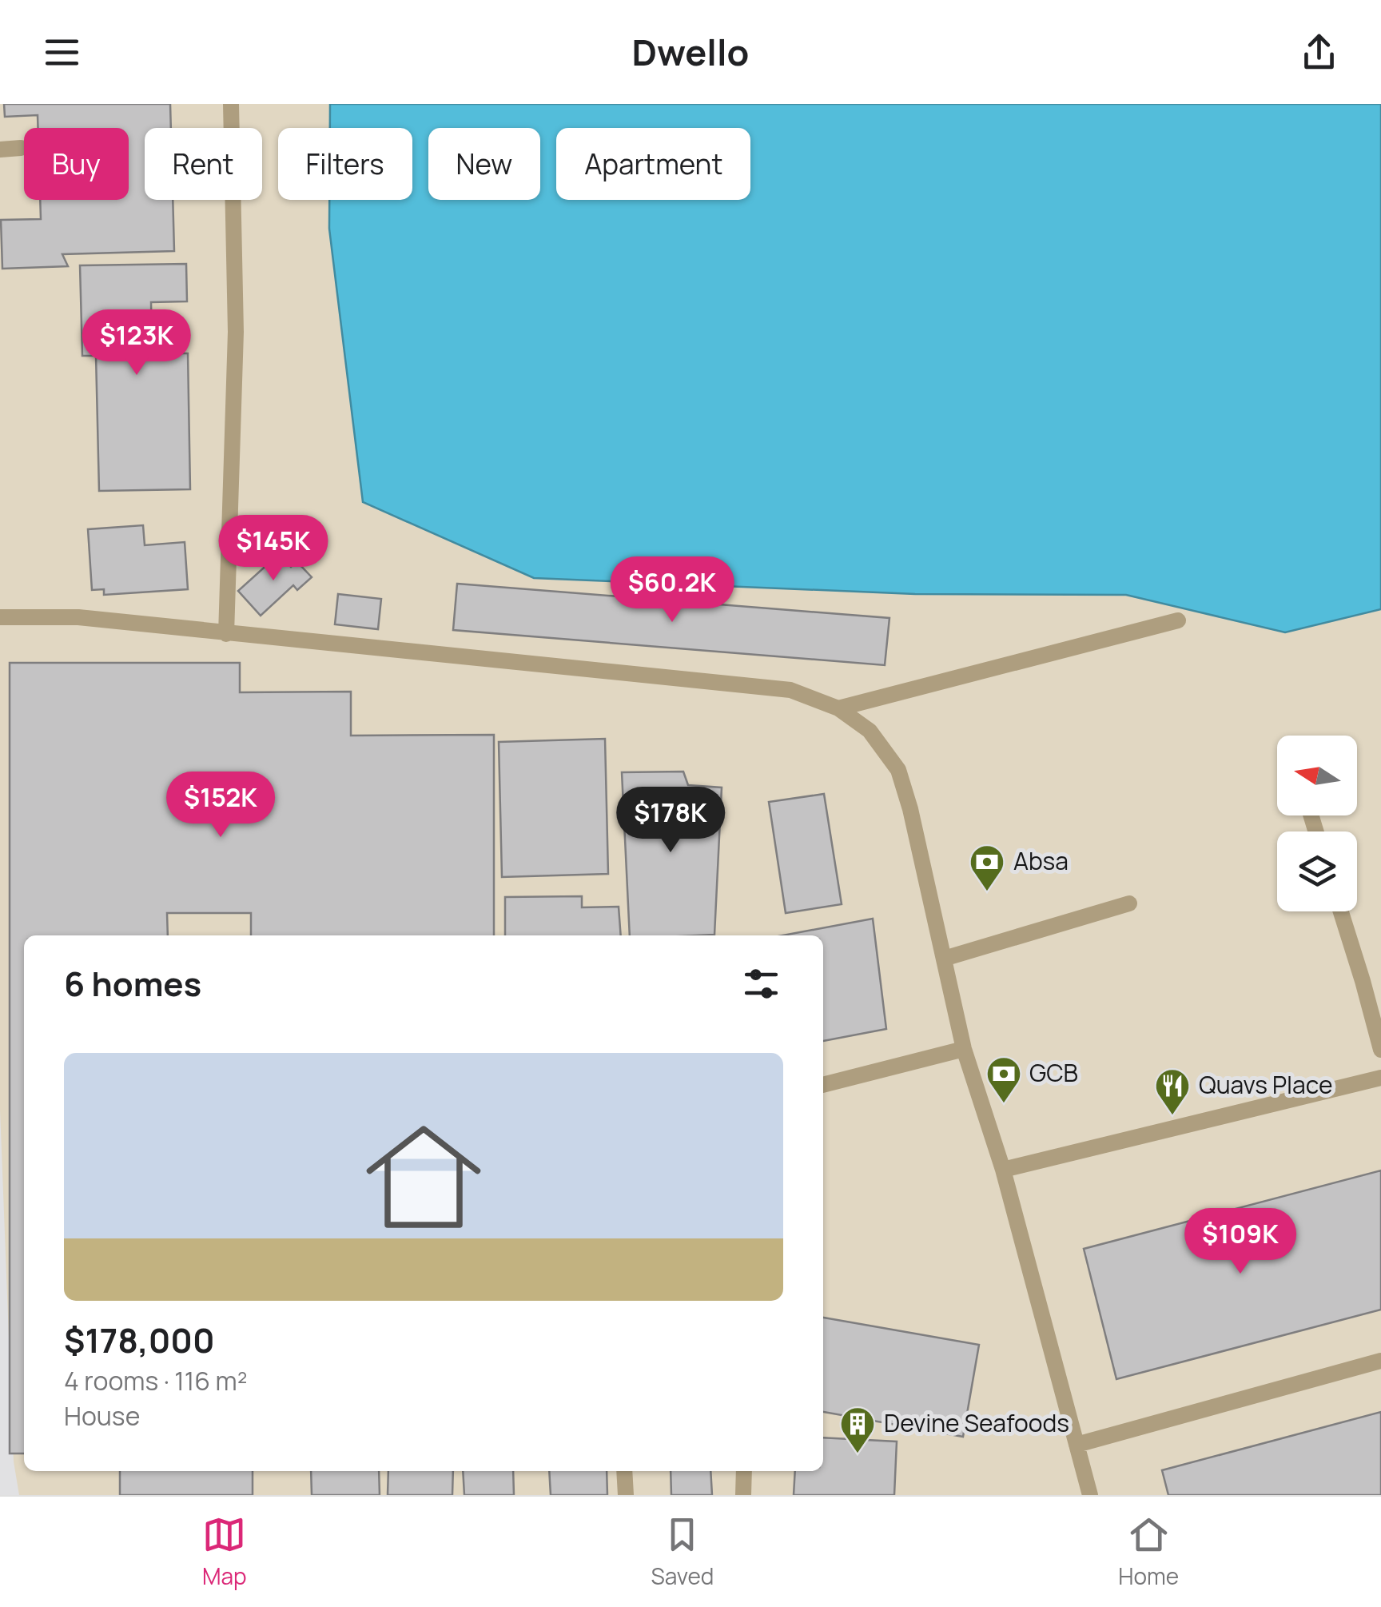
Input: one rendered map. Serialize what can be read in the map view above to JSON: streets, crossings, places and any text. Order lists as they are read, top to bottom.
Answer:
{
  "places": {
    "bank": ["Absa", "GCB"],
    "restaurant": ["Quavs Place"],
    "building": ["Devine Seafoods"]
  },
  "north": "left",
  "page": {
    "header": "Dwello",
    "chip": [
      "Buy",
      "Rent",
      "Filters",
      "New",
      "Apartment"
    ],
    "price": [
      "$123K",
      "$145K",
      "$60.2K",
      "$152K",
      "$178K",
      "$109K"
    ],
    "heading": "6 homes",
    "list": [
      {
        "name": "$178,000",
        "note": "4 rooms · 116 m² · House"
      }
    ],
    "tabs": ["Map", "Saved", "Home"]
  }
}
